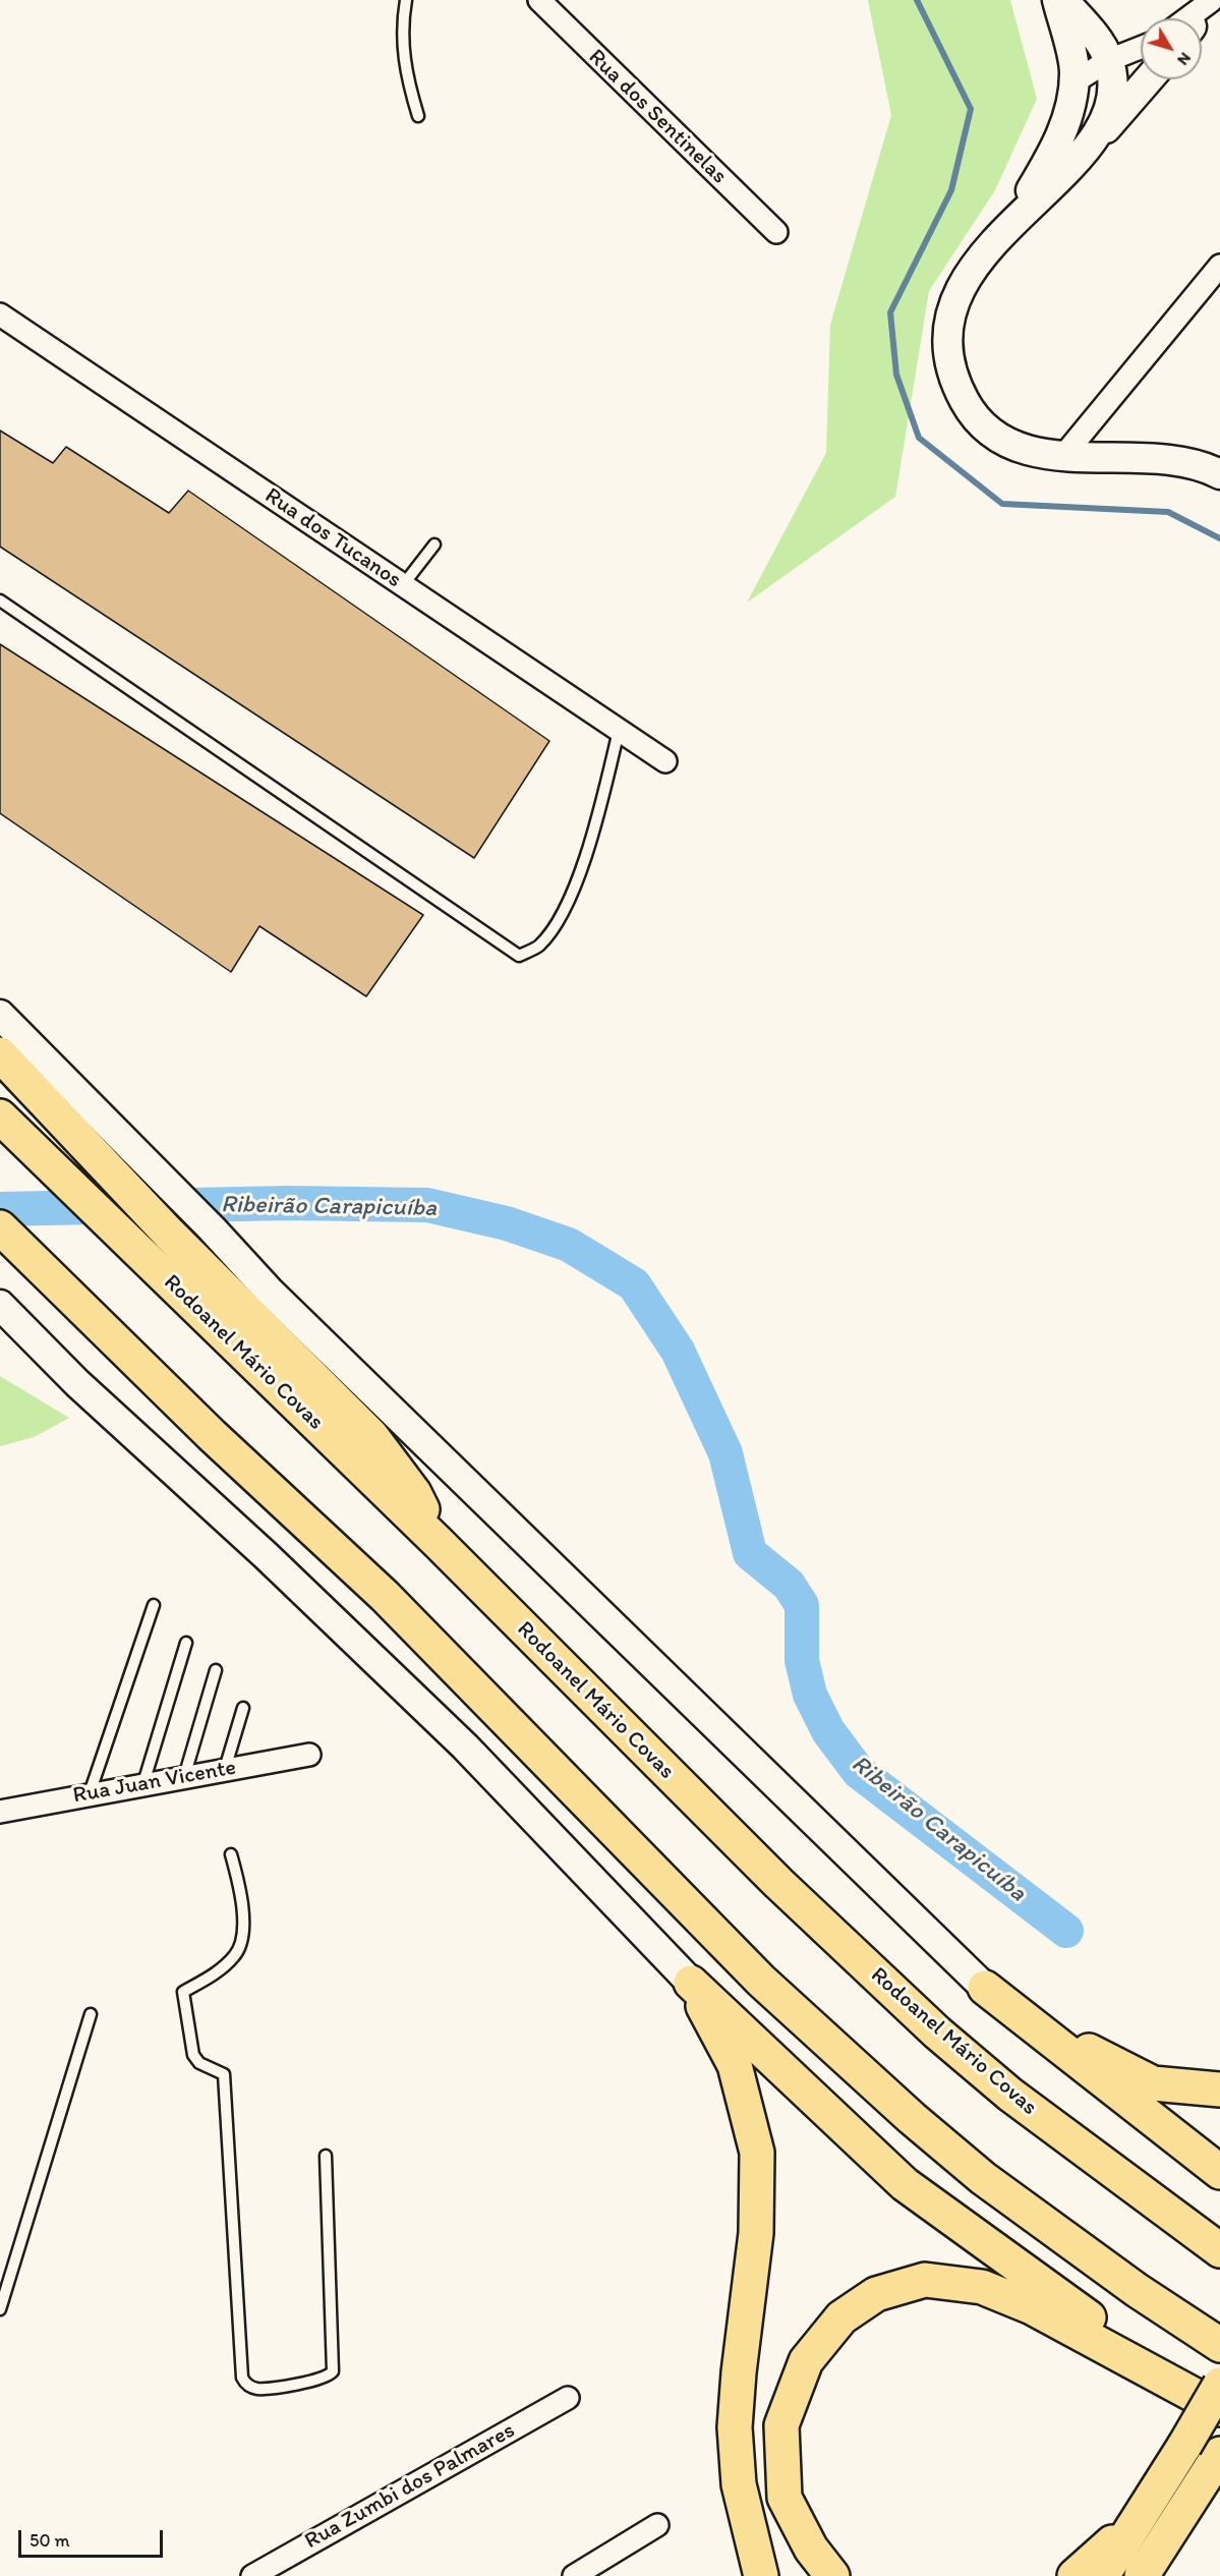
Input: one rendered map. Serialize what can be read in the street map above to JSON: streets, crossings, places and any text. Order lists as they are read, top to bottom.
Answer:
{
  "streets": {
    "highway": ["Rodoanel Mário Covas"],
    "street": [
      "Rua dos Sentinelas",
      "Rua dos Tucanos",
      "Rua Juan Vicente",
      "Rua Zumbi dos Palmares"
    ]
  },
  "water": ["Ribeirão Carapicuíba"],
  "scale_bar": "50 m",
  "north": "bottom right"
}
